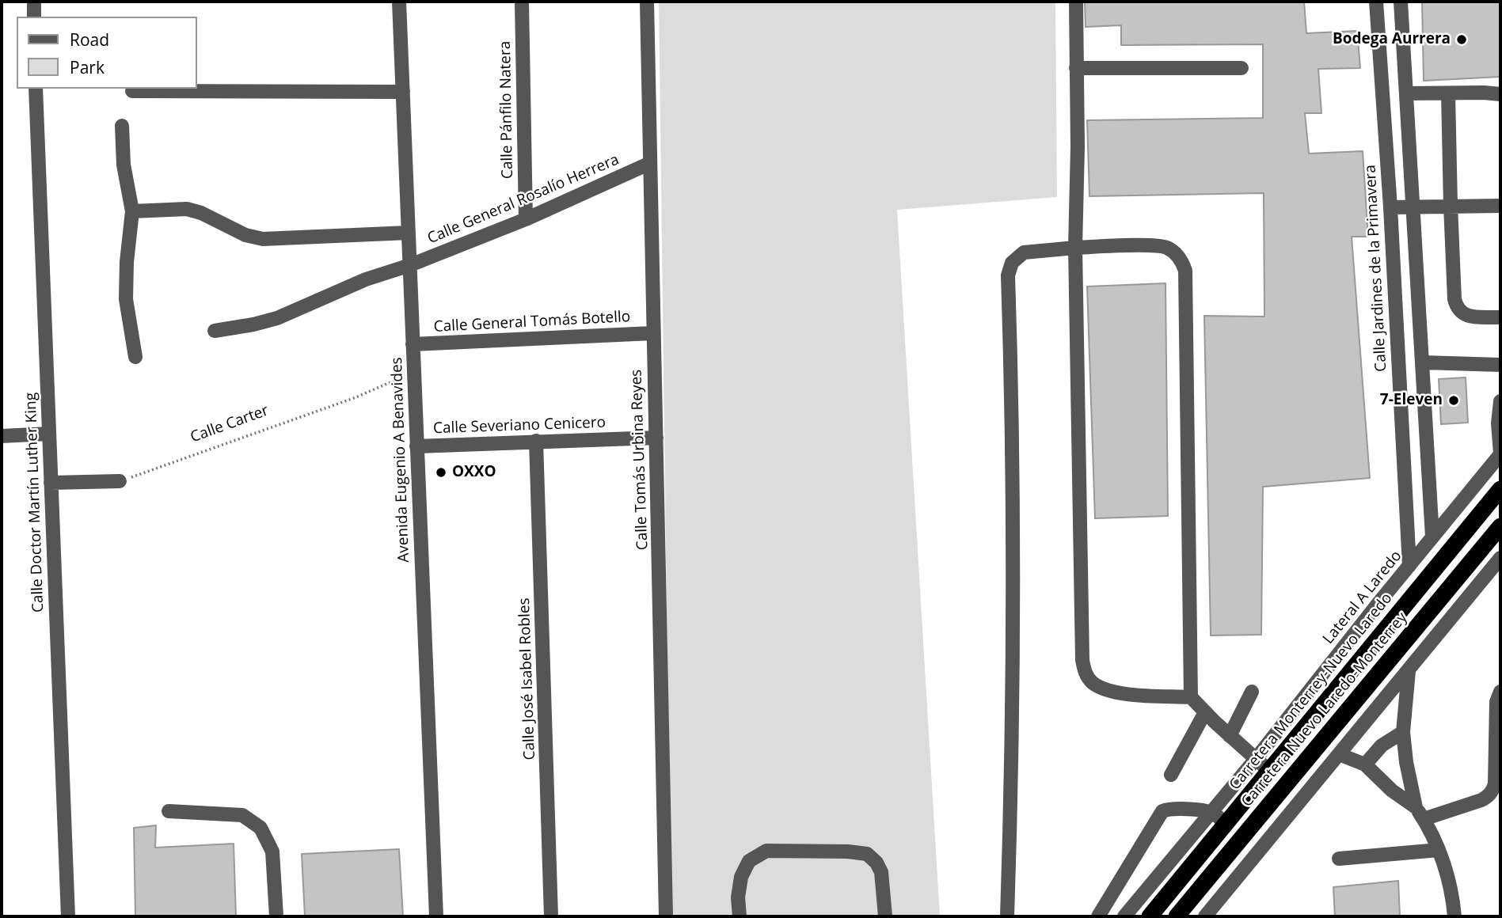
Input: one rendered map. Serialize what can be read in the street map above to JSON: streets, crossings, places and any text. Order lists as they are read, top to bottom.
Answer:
{
  "streets": {
    "highway": ["Carretera Monterrey-Nuevo Laredo", "Carretera Nuevo Laredo-Monterrey"],
    "street": [
      "Calle Pánfilo Natera",
      "Calle General Rosalío Herrera",
      "Calle Jardines de la Primavera",
      "Calle General Tomás Botello",
      "Calle Severiano Cenicero",
      "Avenida Eugenio A Benavides",
      "Calle Tomás Urbina Reyes",
      "Calle Doctor Martín Luther King",
      "Lateral A Laredo",
      "Calle José Isabel Robles"
    ],
    "path": ["Calle Carter"]
  },
  "crossings": [
    ["Calle Pánfilo Natera", "Calle General Rosalío Herrera"],
    ["Calle General Rosalío Herrera", "Avenida Eugenio A Benavides"],
    ["Calle General Rosalío Herrera", "Calle Tomás Urbina Reyes"],
    ["Calle Jardines de la Primavera", "Lateral A Laredo"],
    ["Calle General Tomás Botello", "Avenida Eugenio A Benavides"],
    ["Calle General Tomás Botello", "Calle Tomás Urbina Reyes"],
    ["Calle Carter", "Avenida Eugenio A Benavides"],
    ["Calle Severiano Cenicero", "Avenida Eugenio A Benavides"],
    ["Calle Severiano Cenicero", "Calle Tomás Urbina Reyes"],
    ["Calle Severiano Cenicero", "Calle José Isabel Robles"]
  ],
  "places": ["Bodega Aurrera", "7-Eleven", "OXXO"],
  "legend": ["Road", "Park"]
}
